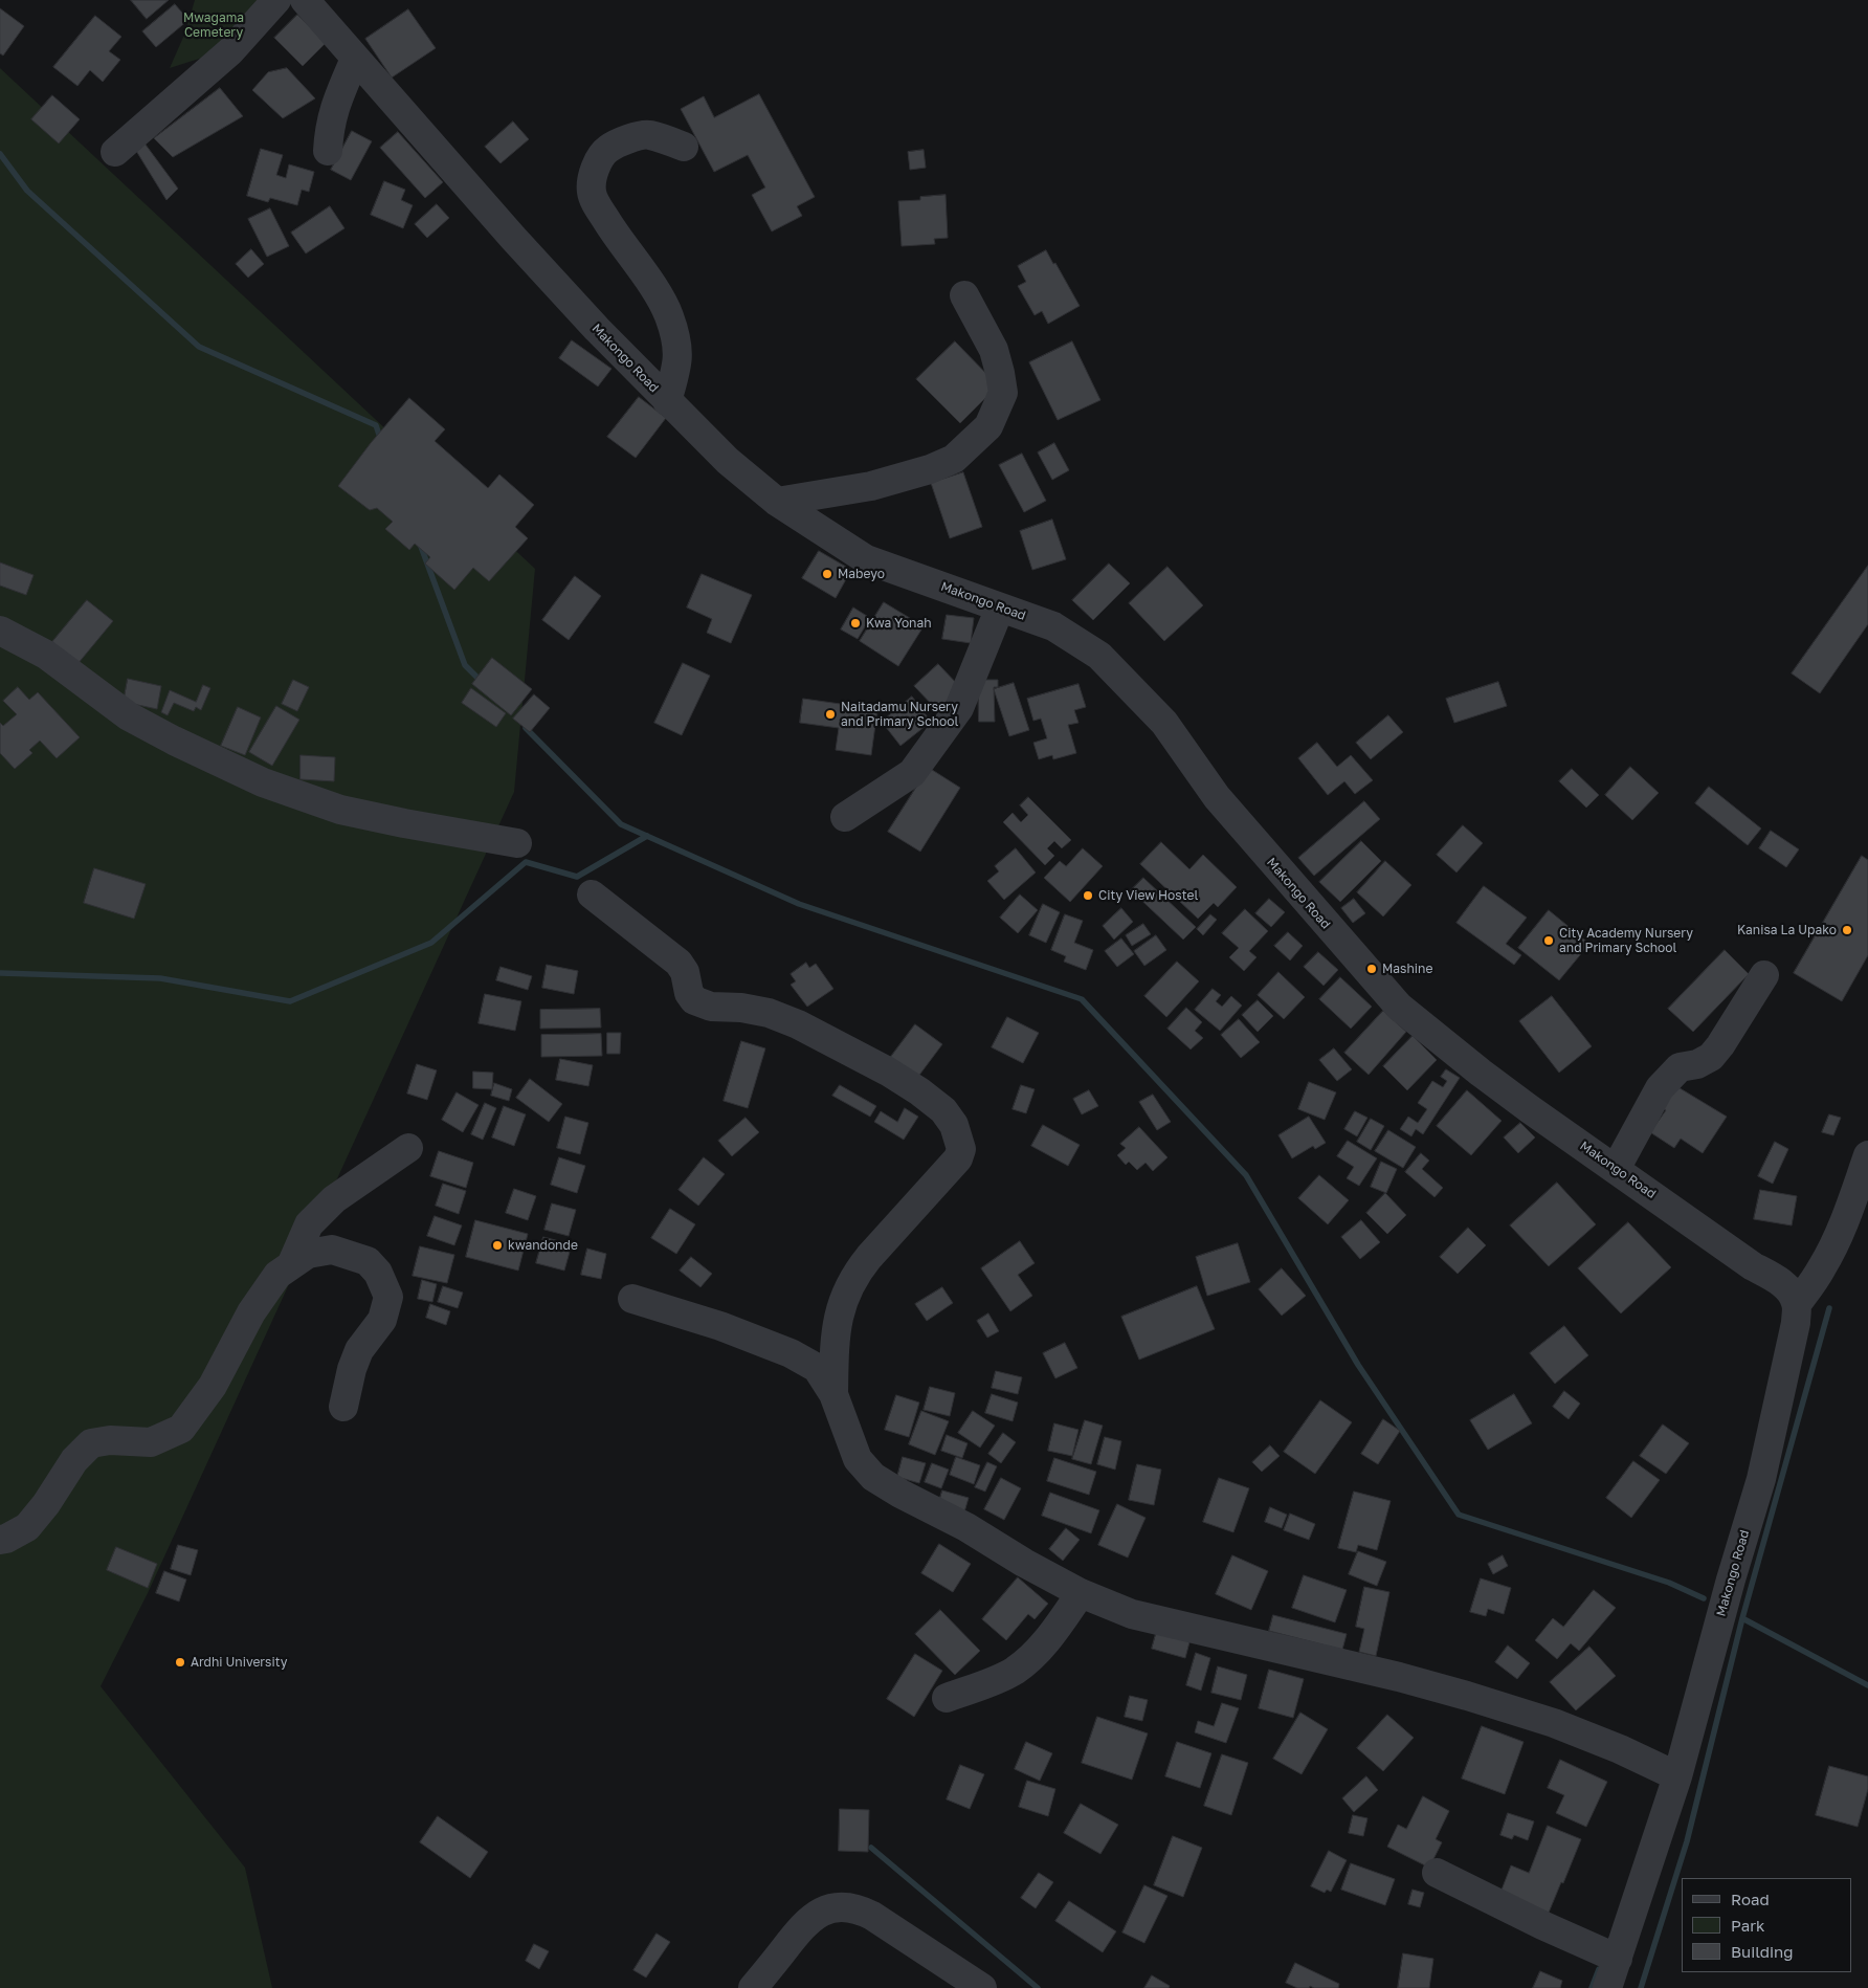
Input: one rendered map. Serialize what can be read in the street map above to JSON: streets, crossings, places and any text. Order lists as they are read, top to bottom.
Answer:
{
  "streets": {
    "street": ["Makongo Road"]
  },
  "parks": ["Mwagama Cemetery"],
  "places": [
    "Mabeyo",
    "Kwa Yonah",
    "Naitadamu Nursery and Primary School",
    "City View Hostel",
    "Kanisa La Upako",
    "City Academy Nursery and Primary School",
    "Mashine",
    "kwandonde",
    "Ardhi University"
  ],
  "legend": ["Road", "Park", "Building"]
}
